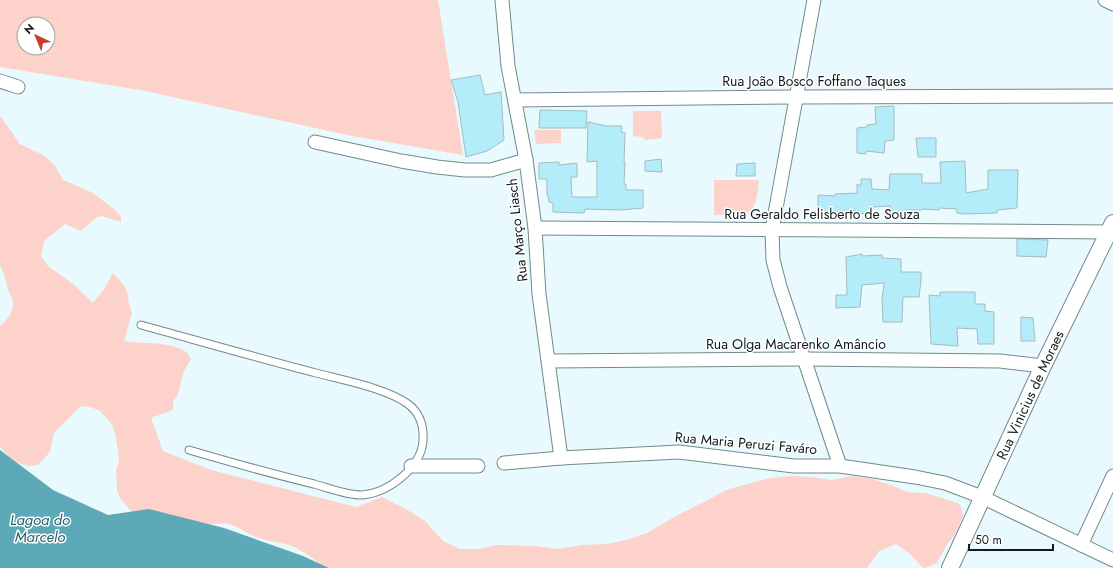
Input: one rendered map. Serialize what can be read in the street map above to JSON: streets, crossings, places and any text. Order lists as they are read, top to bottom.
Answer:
{
  "streets": {
    "street": [
      "Rua João Bosco Foffano Taques",
      "Rua Geraldo Felisberto de Souza",
      "Rua Março Liasch",
      "Rua Olga Macarenko Amâncio",
      "Rua Vinicius de Moraes",
      "Rua Maria Peruzi Faváro"
    ]
  },
  "crossings": [
    ["Rua João Bosco Foffano Taques", "Rua Março Liasch"],
    ["Rua Geraldo Felisberto de Souza", "Rua Março Liasch"],
    ["Rua Geraldo Felisberto de Souza", "Rua Vinicius de Moraes"],
    ["Rua Março Liasch", "Rua Olga Macarenko Amâncio"],
    ["Rua Março Liasch", "Rua Maria Peruzi Faváro"],
    ["Rua Olga Macarenko Amâncio", "Rua Vinicius de Moraes"],
    ["Rua Vinicius de Moraes", "Rua Maria Peruzi Faváro"]
  ],
  "water": ["Lagoa do Marcelo"],
  "scale_bar": "50 m",
  "north": "top left"
}
